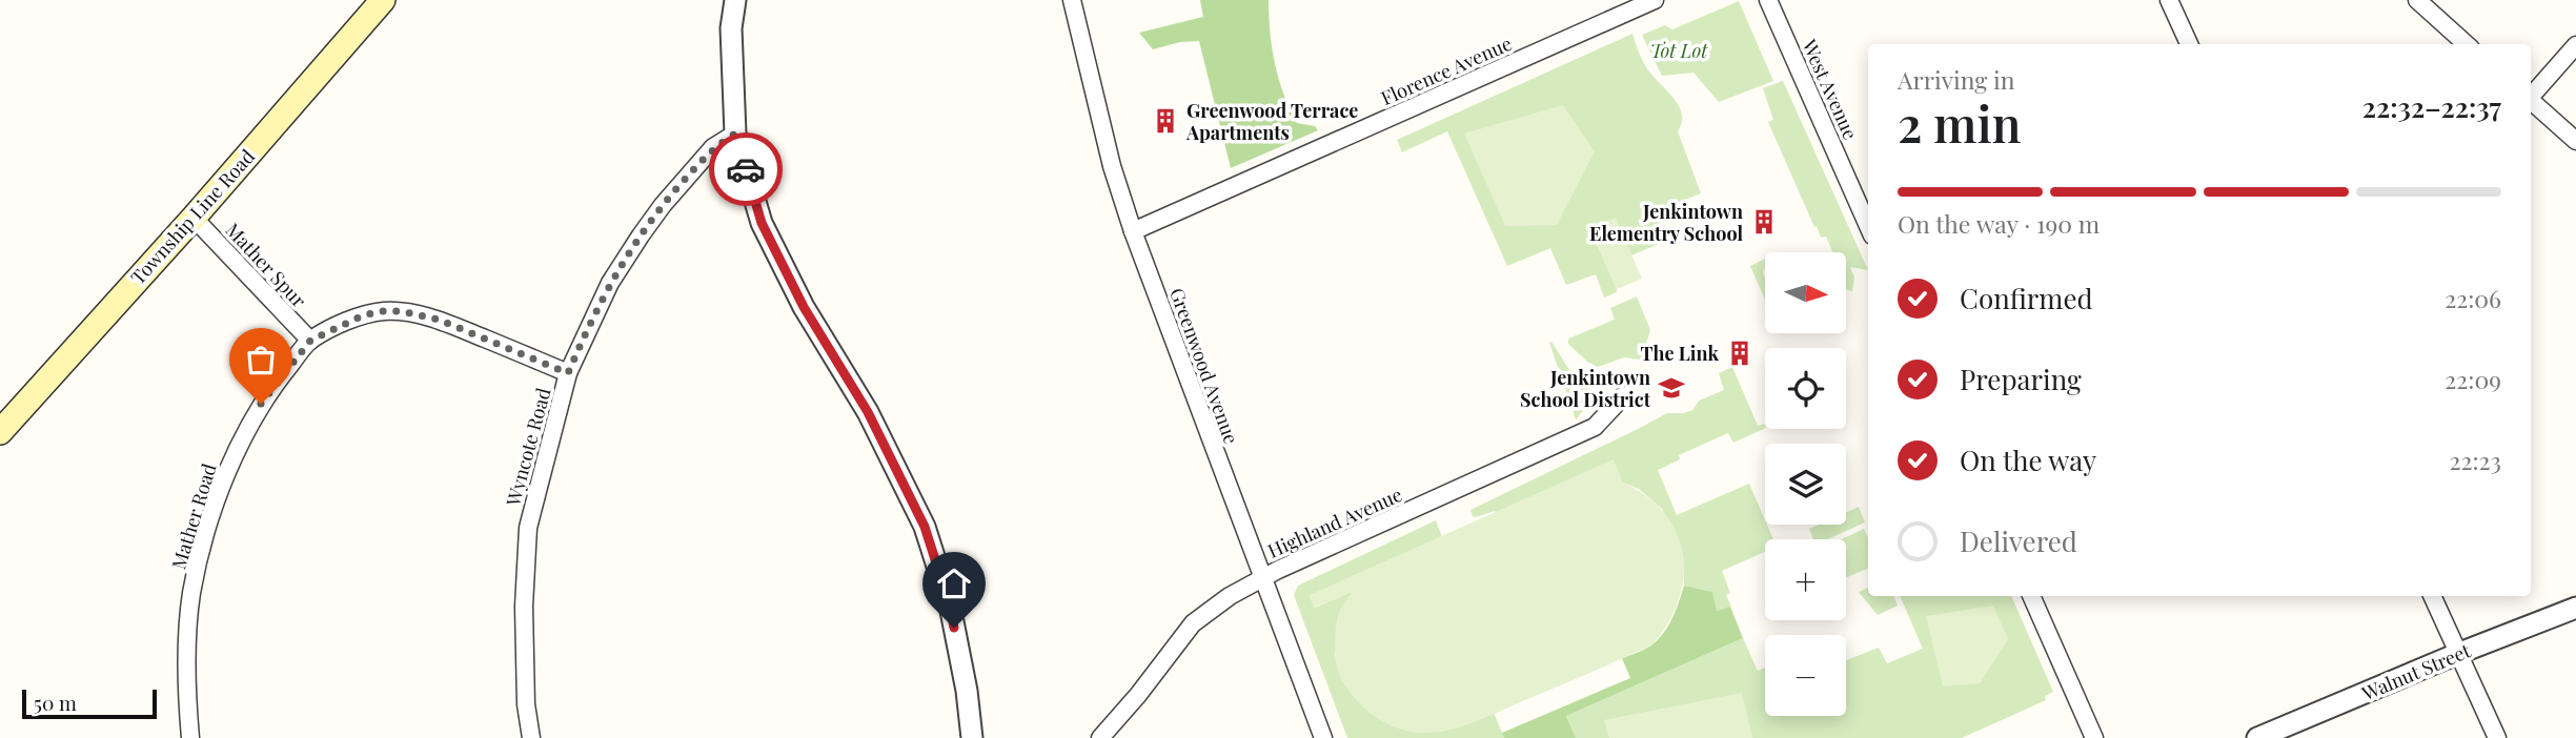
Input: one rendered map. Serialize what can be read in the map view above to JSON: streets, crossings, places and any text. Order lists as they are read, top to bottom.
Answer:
{
  "streets": {
    "main road": ["Township Line Road"],
    "street": [
      "Florence Avenue",
      "West Avenue",
      "Mather Spur",
      "Greenwood Avenue",
      "Wyncote Road",
      "Mather Road",
      "Highland Avenue",
      "Walnut Street"
    ]
  },
  "crossings": [
    ["Florence Avenue", "Greenwood Avenue"],
    ["Township Line Road", "Mather Spur"],
    ["Mather Spur", "Mather Road"],
    ["Greenwood Avenue", "Highland Avenue"],
    ["Wyncote Road", "Mather Road"]
  ],
  "parks": ["Tot Lot"],
  "places": {
    "building": ["Greenwood Terrace Apartments", "Jenkintown Elementry School", "The Link"],
    "school or university": ["Jenkintown School District"]
  },
  "scale_bar": "50 m",
  "north": "right",
  "page": {
    "heading": ["2 min", "Arriving in", "22:32–22:37"],
    "bar": "On the way · 190 m",
    "map_buttons": ["+", "−"],
    "list": [
      ["Confirmed", "22:06"],
      ["Preparing", "22:09"],
      ["On the way", "22:23"],
      "Delivered"
    ],
    "scale": "50 m"
  }
}
